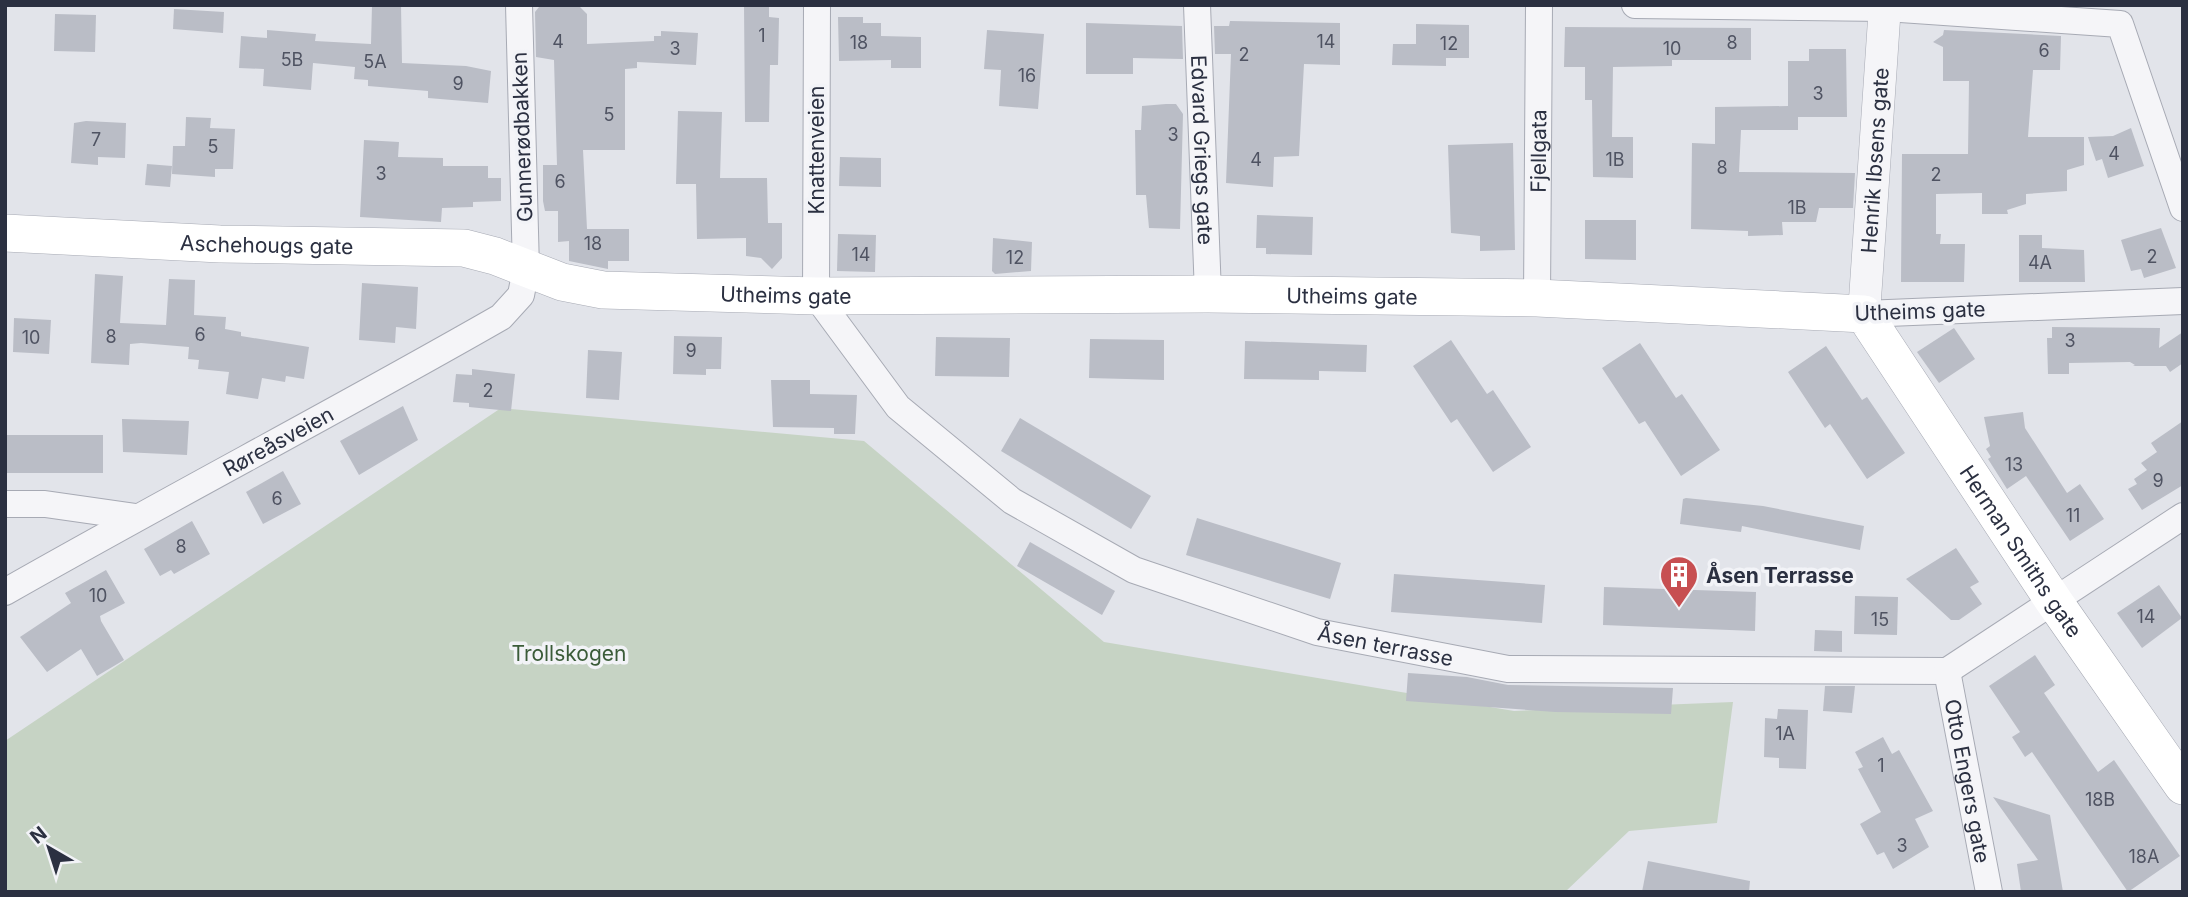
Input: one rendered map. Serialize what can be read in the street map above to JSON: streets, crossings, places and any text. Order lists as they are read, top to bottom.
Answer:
{
  "streets": {
    "main road": ["Aschehougs gate", "Utheims gate", "Herman Smiths gate"],
    "street": [
      "Gunnerødbakken",
      "Knattenveien",
      "Edvard Griegs gate",
      "Fjellgata",
      "Henrik Ibsens gate",
      "Røreåsveien",
      "Åsen terrasse",
      "Otto Engers gate"
    ]
  },
  "crossings": [
    ["Gunnerødbakken", "Aschehougs gate"],
    ["Gunnerødbakken", "Utheims gate"],
    ["Gunnerødbakken", "Røreåsveien"],
    ["Knattenveien", "Utheims gate"],
    ["Knattenveien", "Åsen terrasse"],
    ["Edvard Griegs gate", "Utheims gate"],
    ["Fjellgata", "Utheims gate"],
    ["Henrik Ibsens gate", "Utheims gate"],
    ["Henrik Ibsens gate", "Herman Smiths gate"],
    ["Aschehougs gate", "Utheims gate"],
    ["Aschehougs gate", "Røreåsveien"],
    ["Utheims gate", "Røreåsveien"],
    ["Utheims gate", "Herman Smiths gate"],
    ["Utheims gate", "Åsen terrasse"],
    ["Åsen terrasse", "Otto Engers gate"]
  ],
  "parks": ["Trollskogen"],
  "places": {
    "building": ["Åsen Terrasse"]
  },
  "house_numbers": [
    "1",
    "4",
    "14",
    "18",
    "8",
    "12",
    "3",
    "10",
    "6",
    "2",
    "5B",
    "5A",
    "16",
    "9",
    "3",
    "5",
    "3",
    "7",
    "5",
    "4",
    "4",
    "1B",
    "8",
    "3",
    "2",
    "6",
    "1B",
    "18",
    "14",
    "2",
    "12",
    "4A",
    "6",
    "8",
    "10",
    "3",
    "9",
    "2",
    "13",
    "9",
    "6",
    "11",
    "8",
    "10",
    "14",
    "15",
    "1A",
    "1",
    "18B",
    "3",
    "18A"
  ],
  "north": "top left"
}
